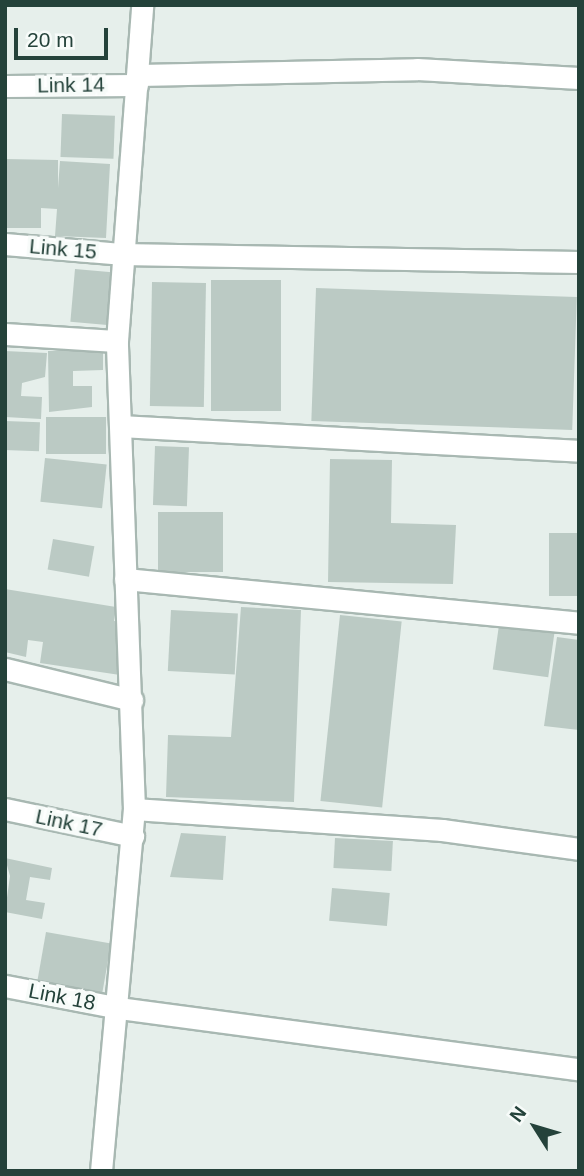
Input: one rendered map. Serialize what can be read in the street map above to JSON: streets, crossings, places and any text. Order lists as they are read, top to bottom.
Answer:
{
  "streets": {
    "street": [
      "Link 14",
      "Link 15",
      "Link 17",
      "Link 18"
    ]
  },
  "scale_bar": "20 m",
  "north": "top left"
}
